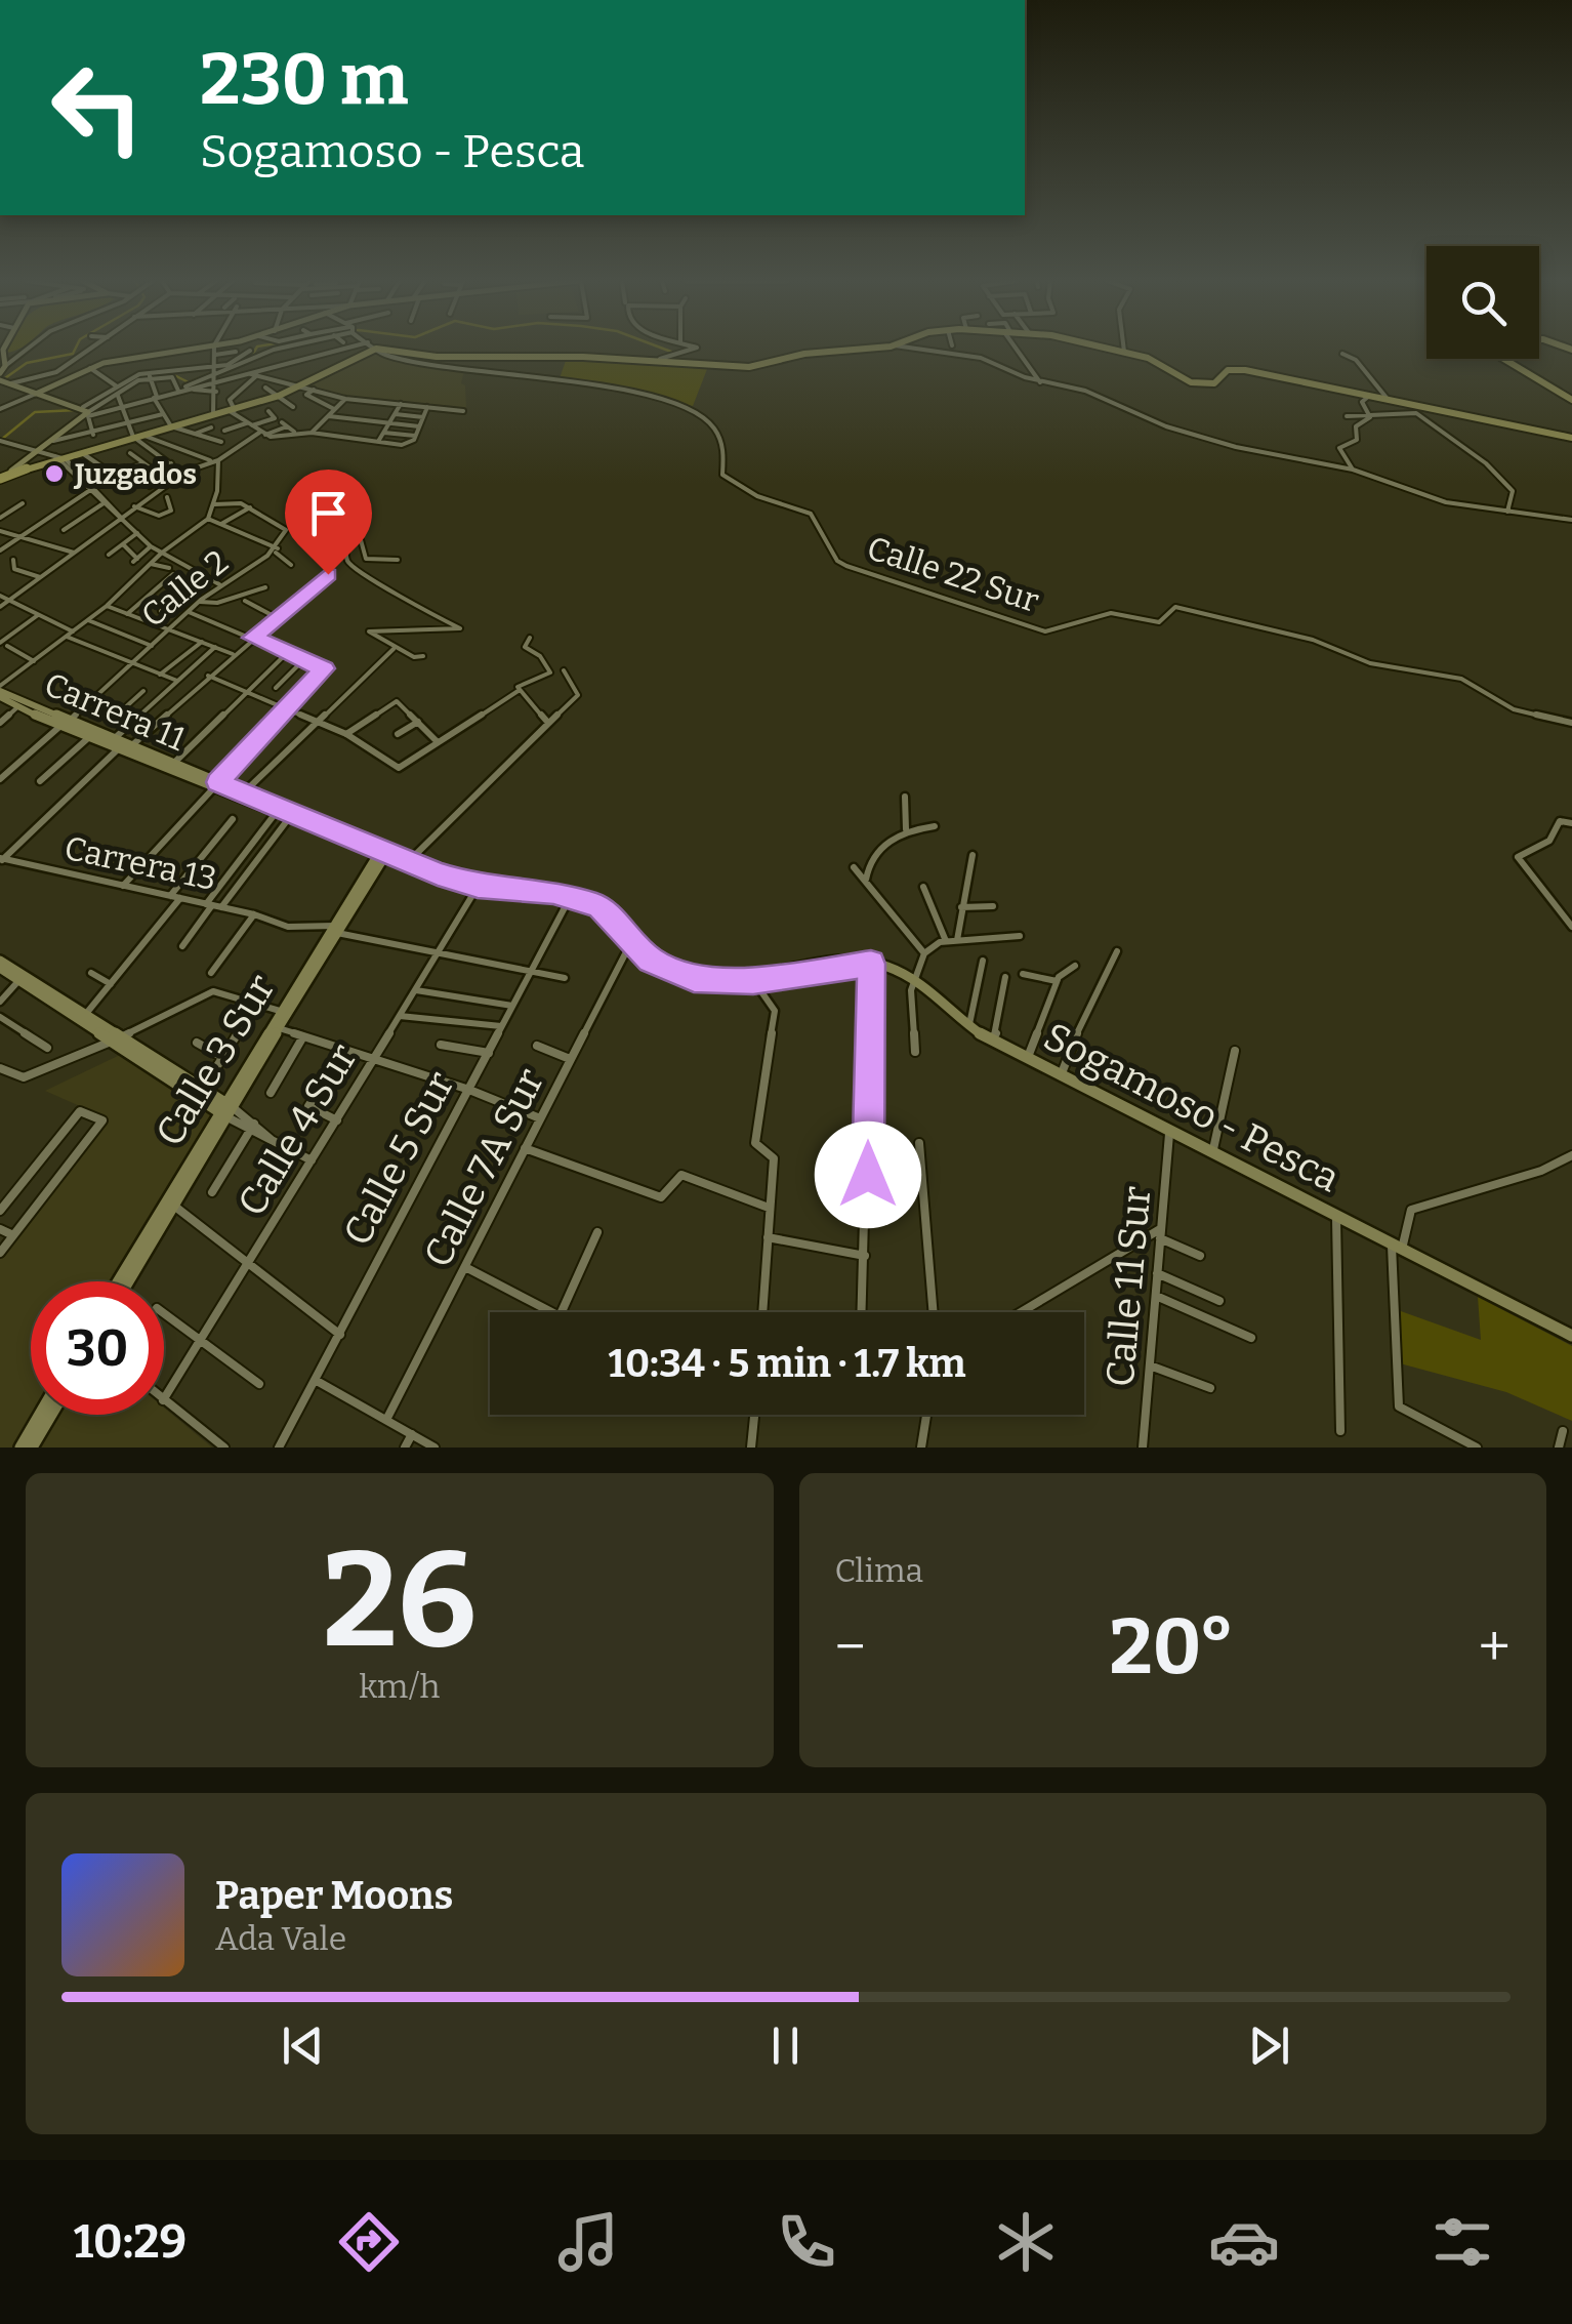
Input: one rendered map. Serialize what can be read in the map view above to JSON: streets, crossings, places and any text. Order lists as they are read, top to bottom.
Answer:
{
  "streets": {
    "street": [
      "Calle 22 Sur",
      "Calle 2",
      "Carrera 11",
      "Carrera 13",
      "Calle 3 Sur",
      "Sogamoso - Pesca",
      "Calle 4 Sur",
      "Calle 5 Sur",
      "Calle 7A Sur",
      "Calle 11 Sur"
    ]
  },
  "crossings": [
    ["Calle 2", "Carrera 11"],
    ["Carrera 11", "Calle 3 Sur"],
    ["Carrera 11", "Sogamoso - Pesca"],
    ["Carrera 11", "Calle 4 Sur"],
    ["Carrera 11", "Calle 5 Sur"],
    ["Carrera 11", "Calle 7A Sur"],
    ["Carrera 13", "Calle 3 Sur"],
    ["Sogamoso - Pesca", "Calle 11 Sur"]
  ],
  "places": ["Juzgados"],
  "page": {
    "turn": ["230 m", "Sogamoso - Pesca"],
    "limit": "30",
    "trip": "10:34 · 5 min · 1.7 km",
    "tile": [
      ["26", "km/h"],
      "Clima"
    ],
    "heat": ["−", "20°", "+"],
    "song": ["Paper Moons", "Ada Vale"],
    "tabs": "10:29"
  }
}
